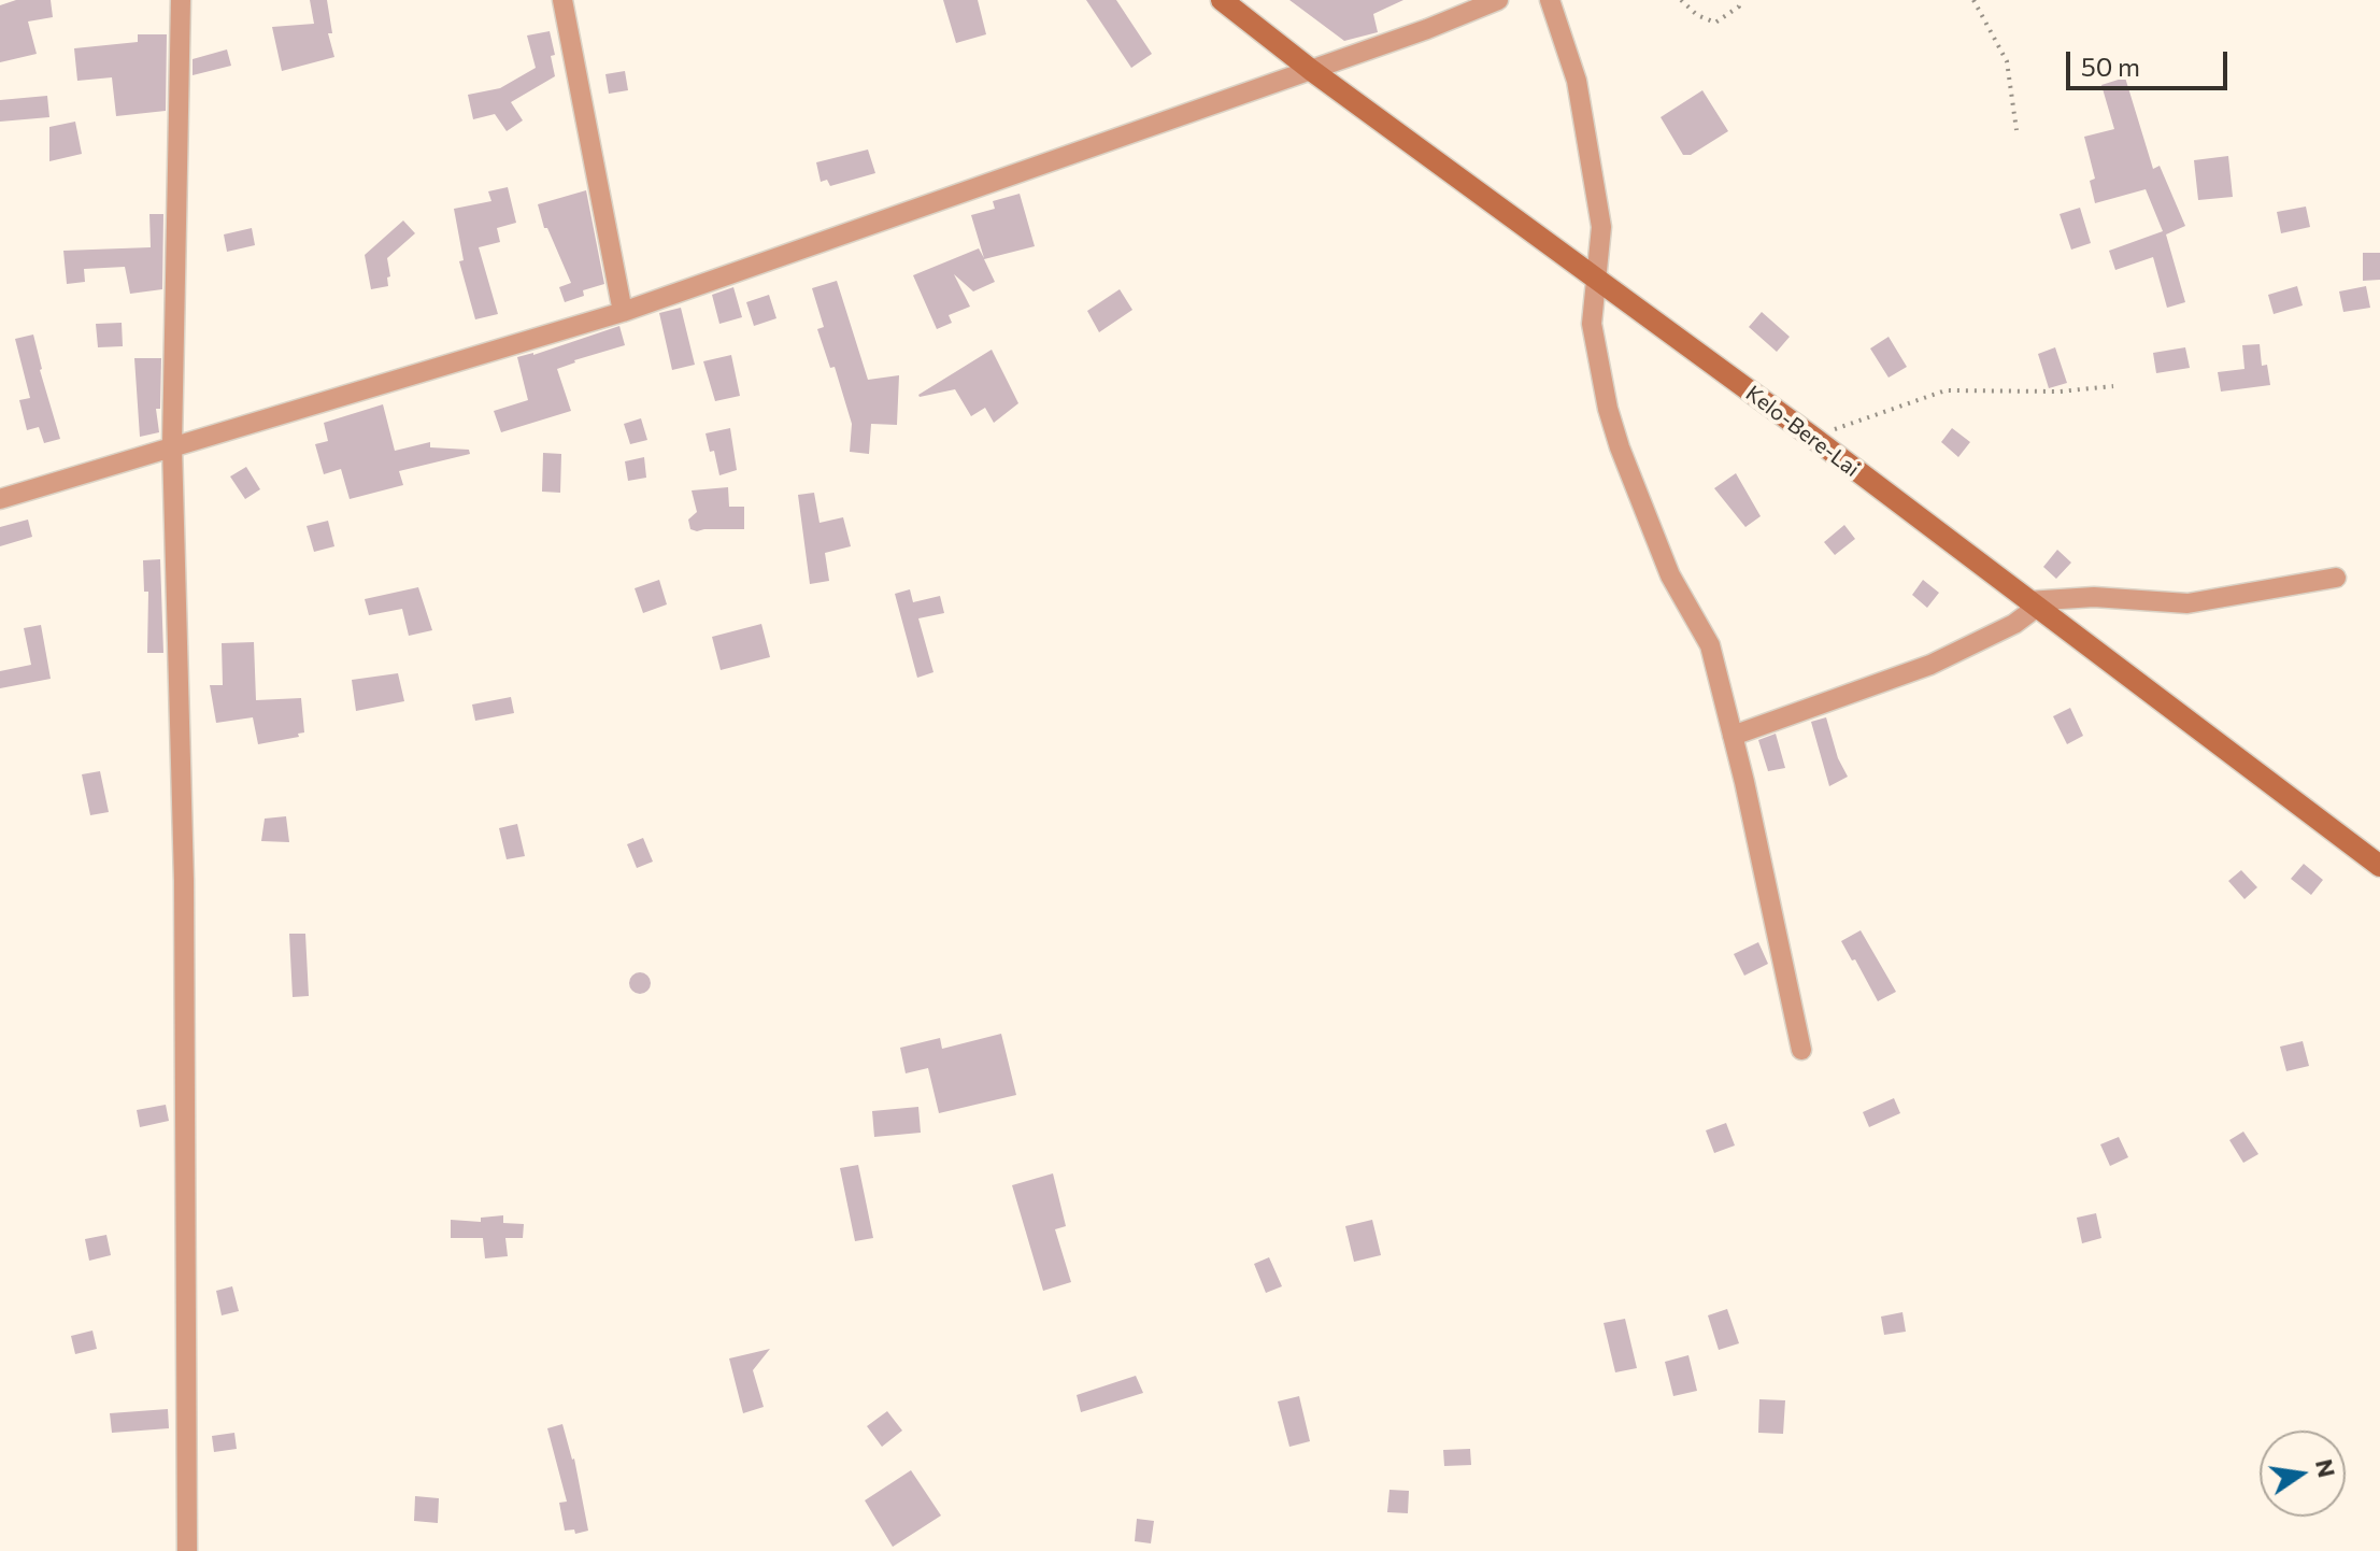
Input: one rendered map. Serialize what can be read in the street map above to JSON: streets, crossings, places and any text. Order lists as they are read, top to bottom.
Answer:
{
  "streets": {
    "main road": ["Kelo-Bere-Lai"]
  },
  "scale_bar": "50 m",
  "north": "right"
}
